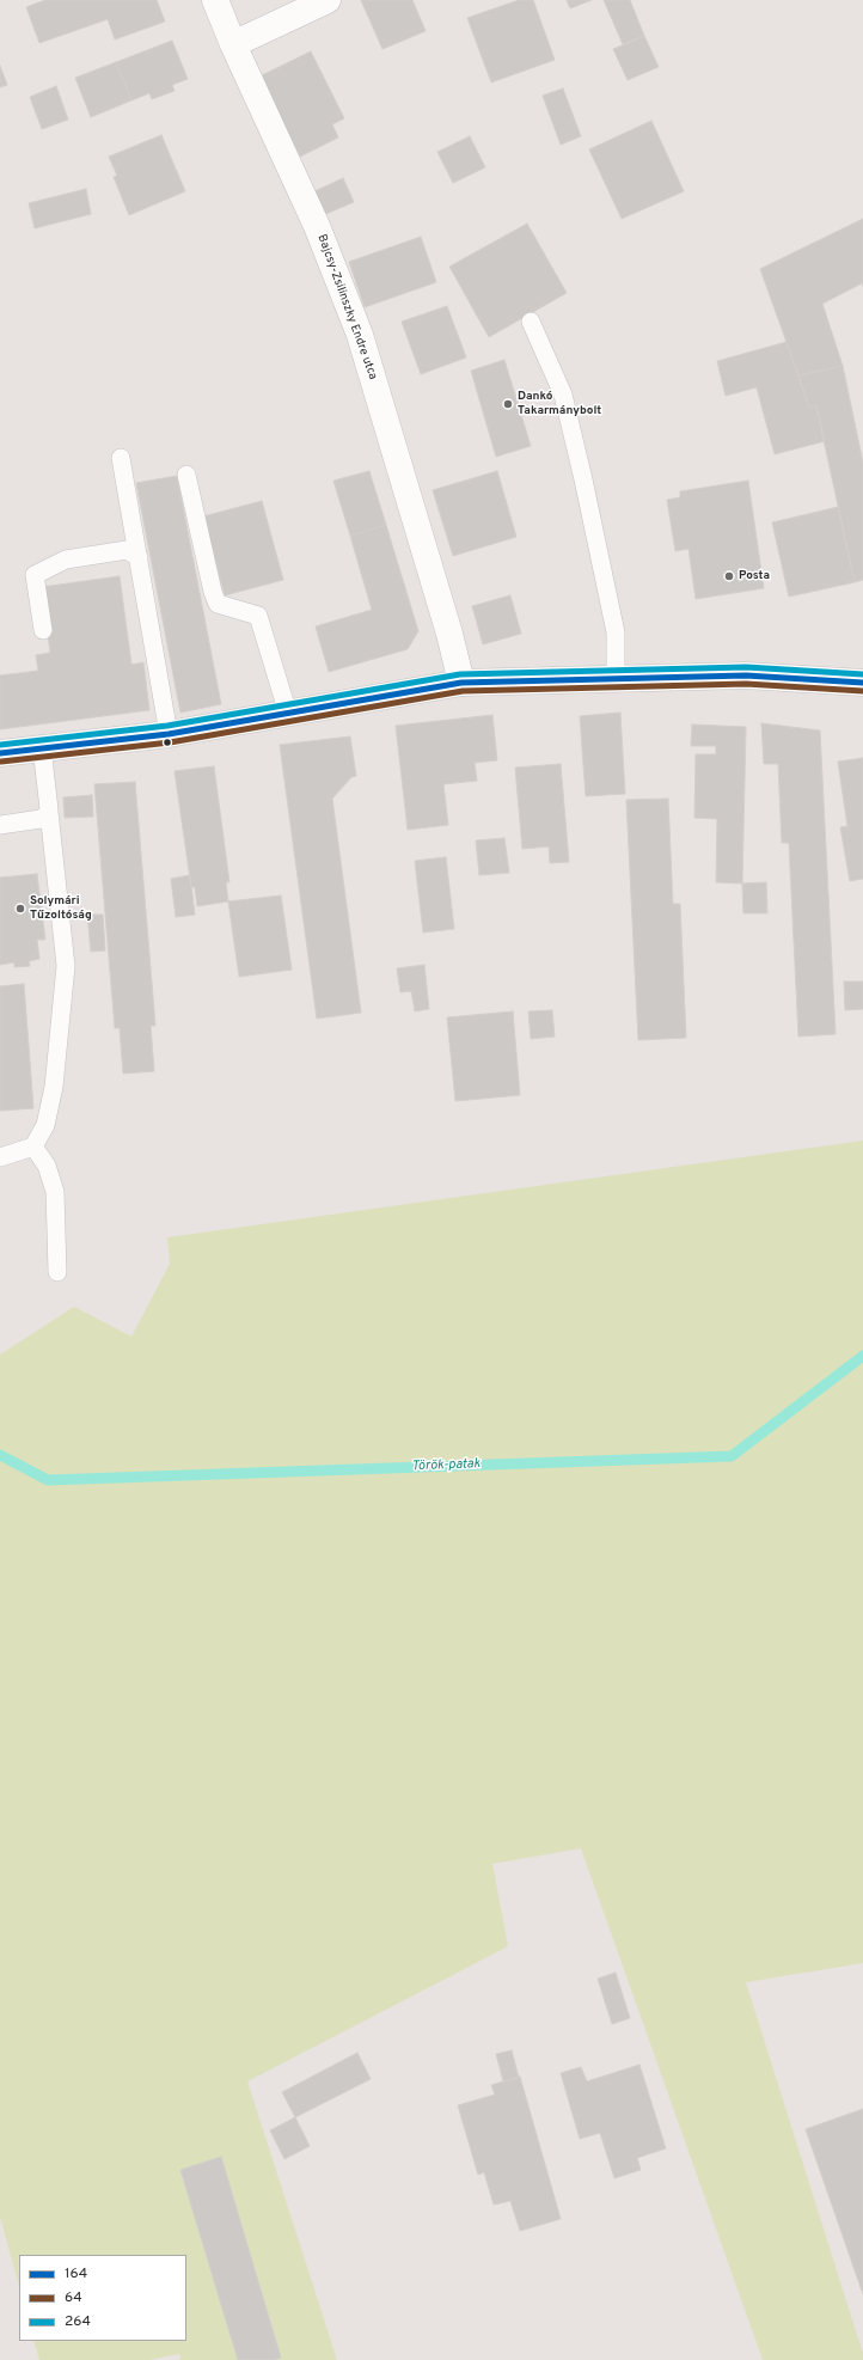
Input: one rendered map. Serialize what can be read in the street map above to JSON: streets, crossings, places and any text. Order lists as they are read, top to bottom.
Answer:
{
  "streets": {
    "main road": ["Bajcsy-Zsilinszky Endre utca"]
  },
  "water": ["Török-patak"],
  "places": ["Dankó Takarmánybolt", "Posta", "Solymári Tűzoltóság"],
  "lines": ["transit line 264", "transit line 164", "transit line 64"],
  "legend": ["164", "64", "264"]
}
